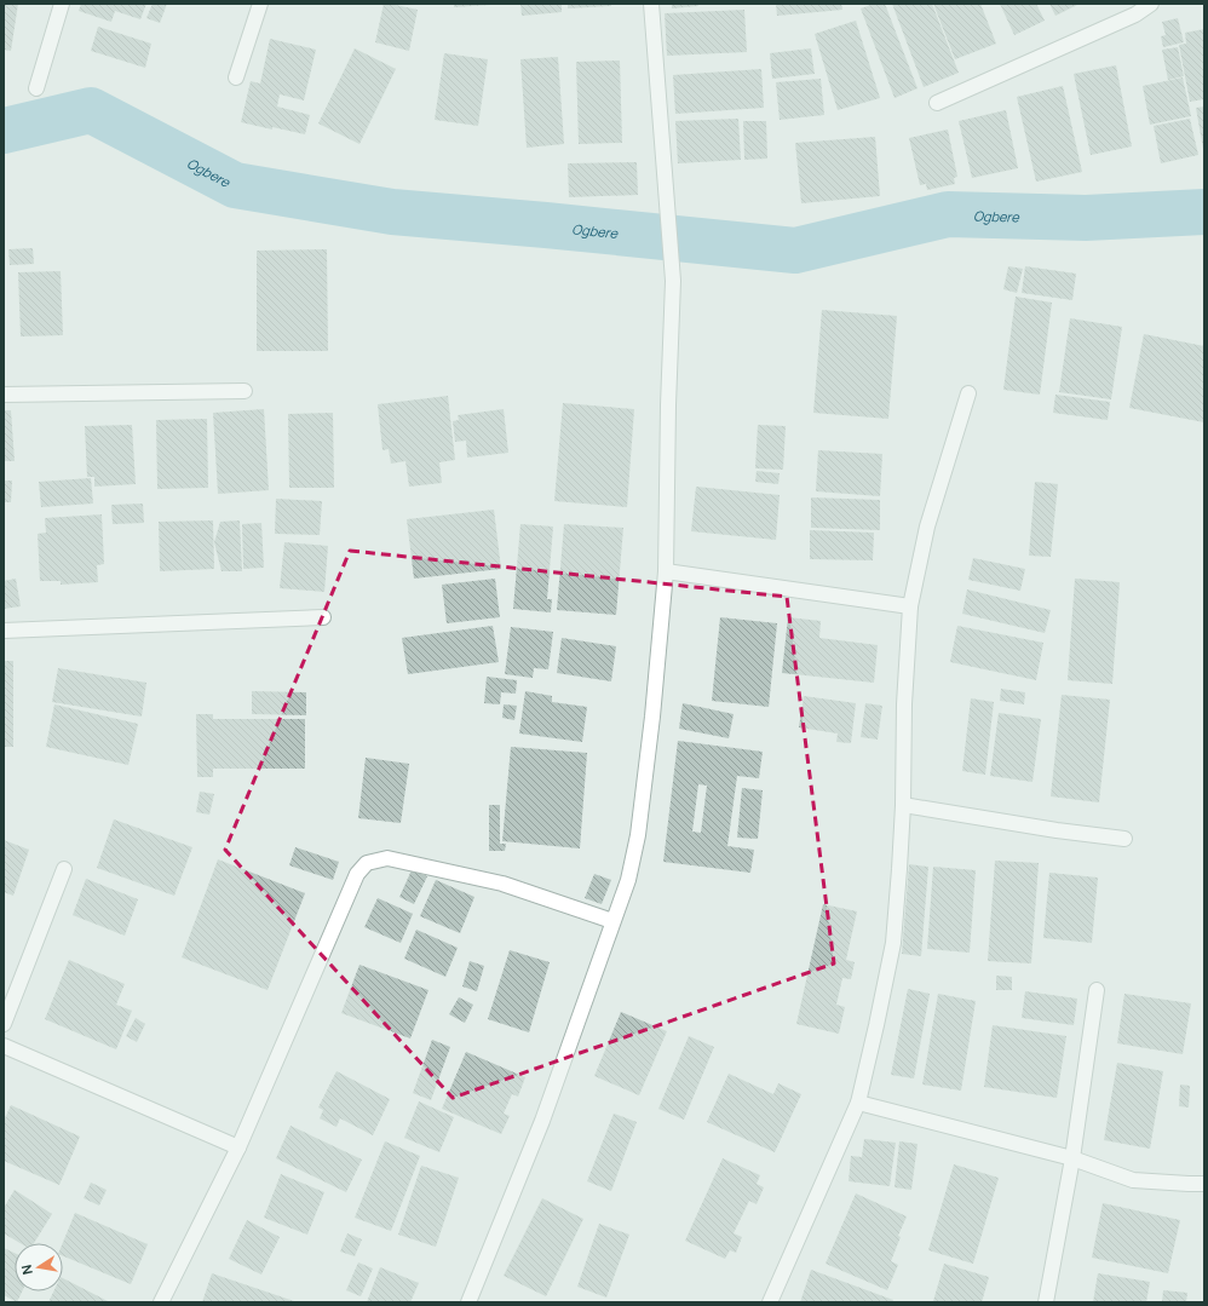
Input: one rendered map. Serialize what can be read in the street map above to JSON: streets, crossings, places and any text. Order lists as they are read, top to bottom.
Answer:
{
  "water": ["Ogbere"],
  "north": "left"
}
